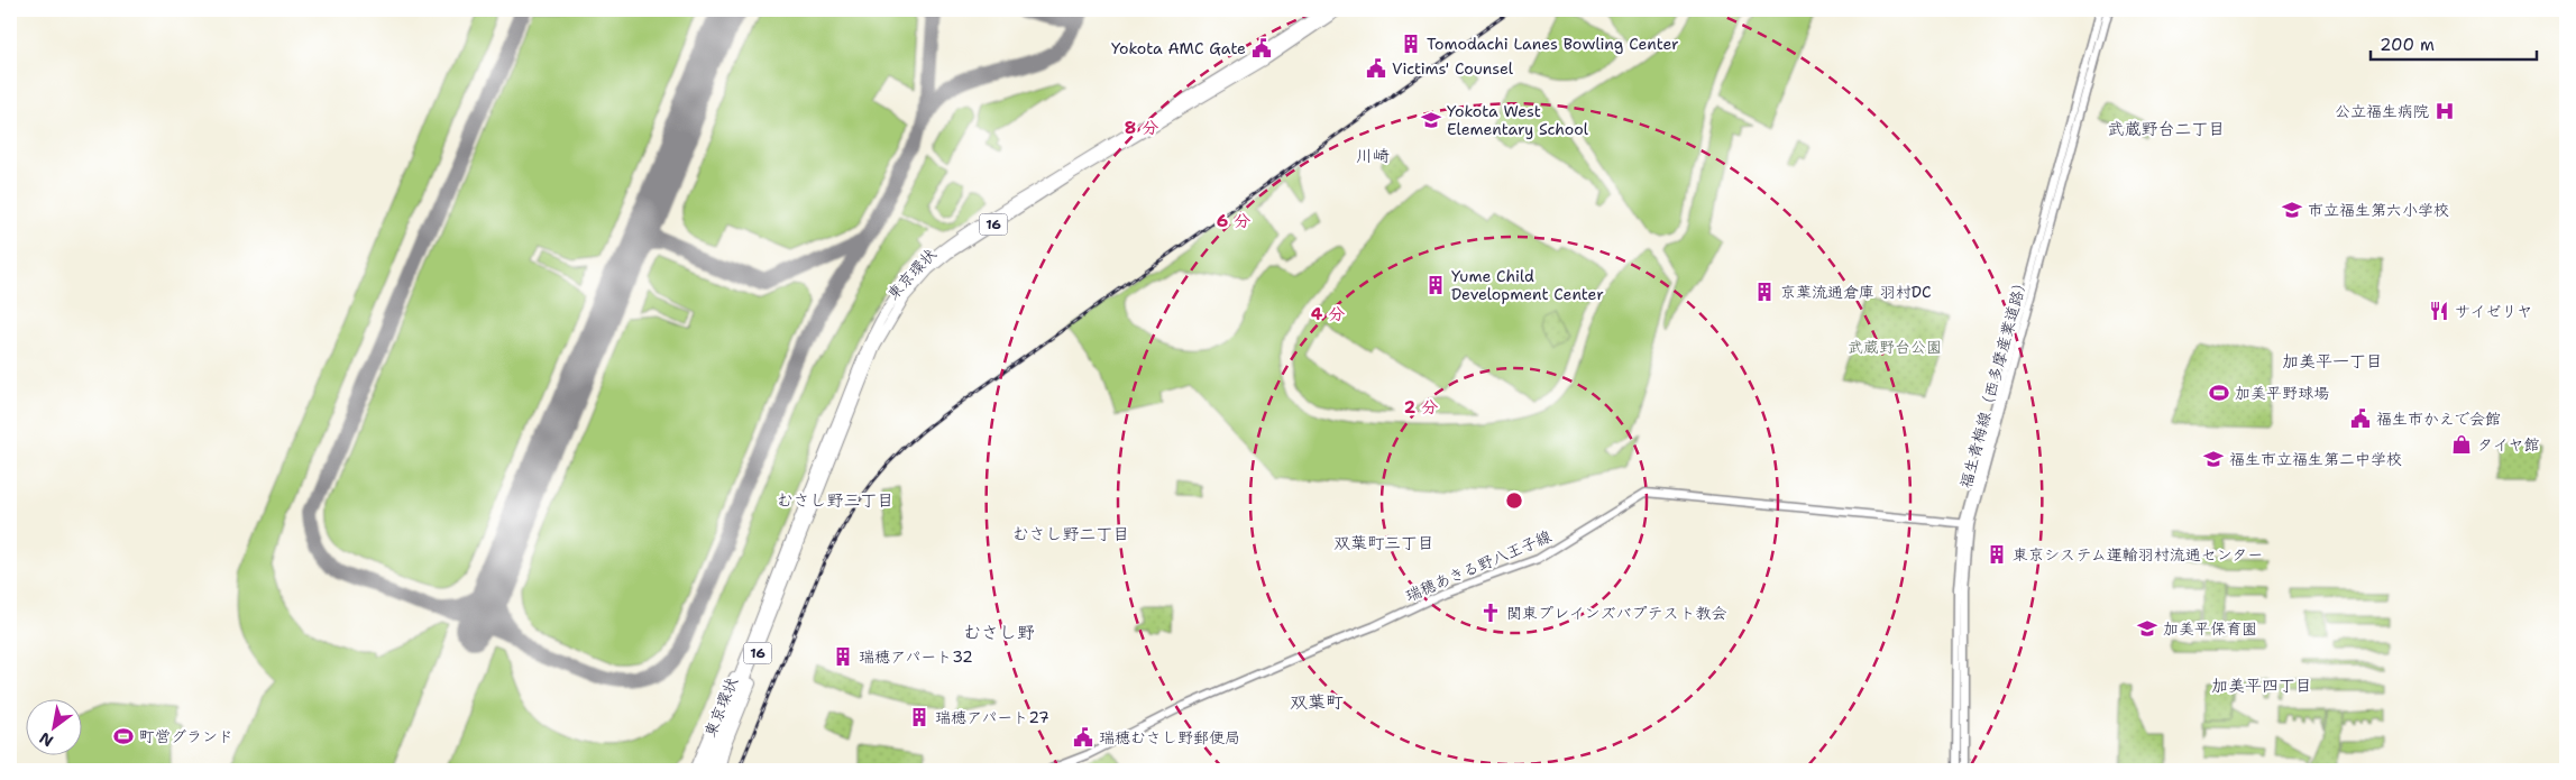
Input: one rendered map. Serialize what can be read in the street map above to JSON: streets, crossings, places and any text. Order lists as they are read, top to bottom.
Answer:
{
  "streets": {
    "highway": ["16", "東京環状"],
    "main road": ["福生青梅線（西多摩産業道路）", "瑞穂あきる野八王子線"]
  },
  "crossings": [
    ["福生青梅線（西多摩産業道路）", "瑞穂あきる野八王子線"]
  ],
  "districts": [
    "武蔵野台二丁目",
    "川崎",
    "加美平一丁目",
    "むさし野三丁目",
    "むさし野二丁目",
    "双葉町三丁目",
    "むさし野",
    "加美平四丁目",
    "双葉町"
  ],
  "parks": ["武蔵野台公園"],
  "places": {
    "building": [
      "Tomodachi Lanes Bowling Center",
      "Yume Child Development Center",
      "京葉流通倉庫 羽村DC",
      "東京システム運輸羽村流通センター",
      "瑞穂アパート32",
      "瑞穂アパート27"
    ],
    "public building": [
      "Yokota AMC Gate",
      "Victims' Counsel",
      "福生市かえで会館",
      "瑞穂むさし野郵便局"
    ],
    "hospital": ["公立福生病院"],
    "school or university": [
      "Yokota West Elementary School",
      "市立福生第六小学校",
      "福生市立福生第二中学校",
      "加美平保育園"
    ],
    "restaurant": ["サイゼリヤ"],
    "sports": ["加美平野球場", "町営グランド"],
    "shop": ["タイヤ館"],
    "church": ["関東プレインズバプテスト教会"]
  },
  "scale_bar": "200 m",
  "north": "bottom left",
  "rings": [
    "8 分",
    "6 分",
    "4 分",
    "2 分"
  ]
}
